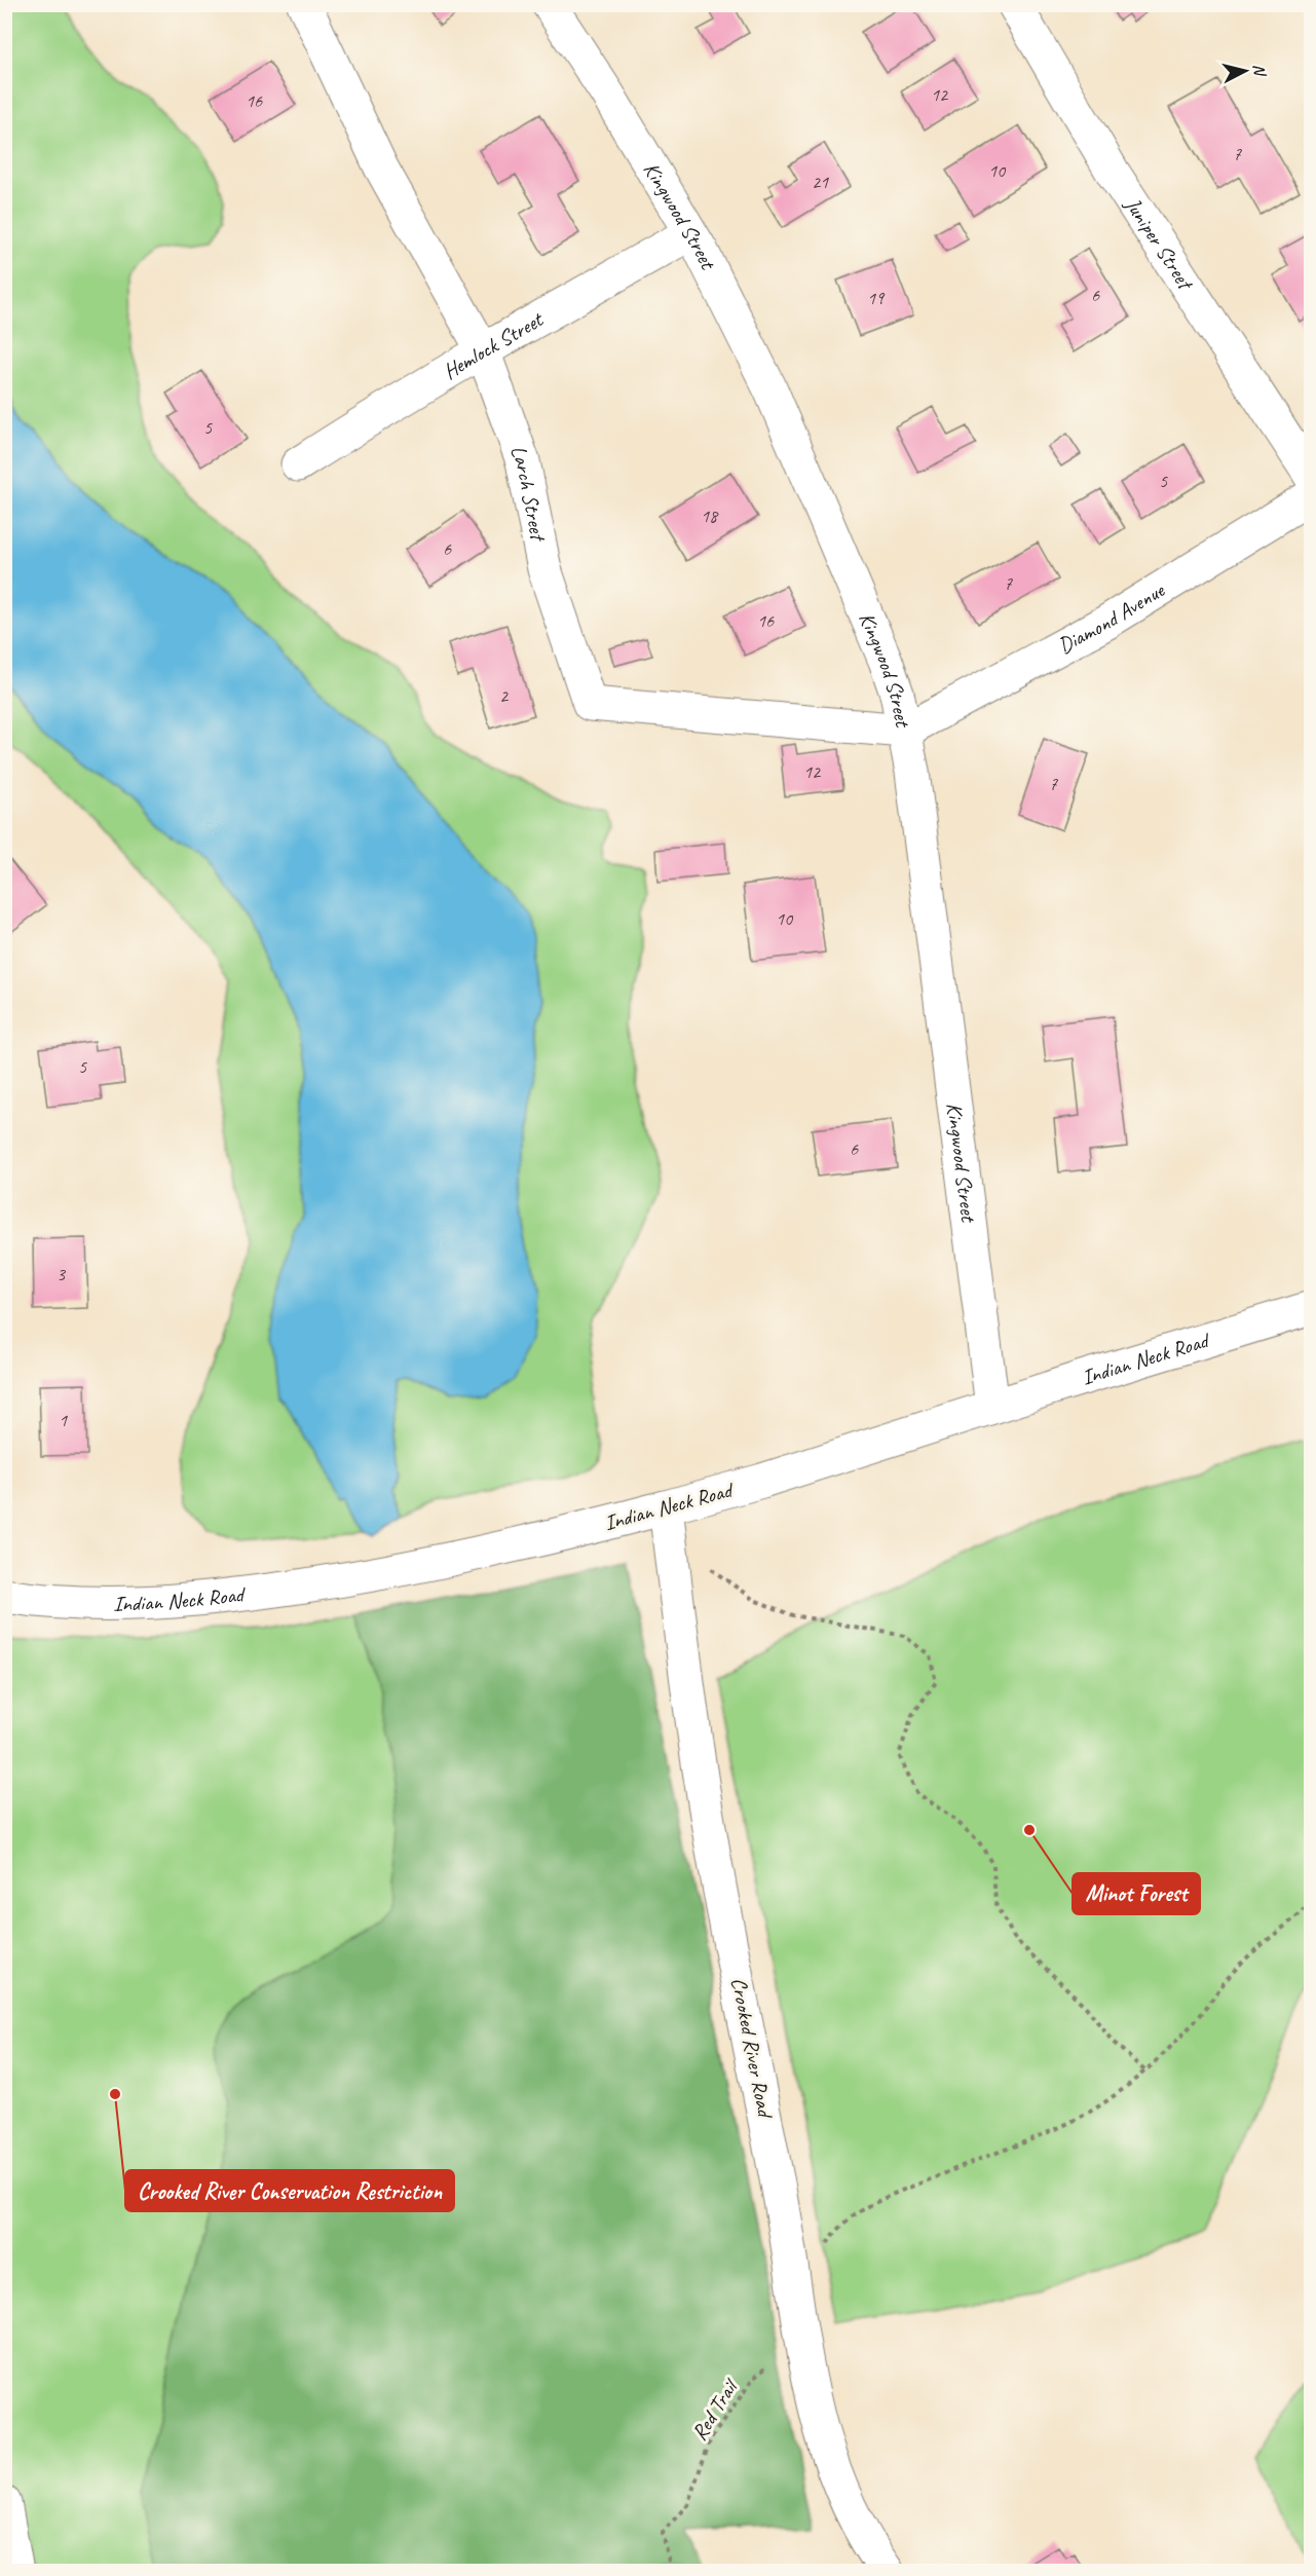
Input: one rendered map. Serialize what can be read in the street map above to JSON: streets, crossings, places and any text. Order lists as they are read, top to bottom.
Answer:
{
  "streets": {
    "street": [
      "Kingwood Street",
      "Juniper Street",
      "Hemlock Street",
      "Larch Street",
      "Diamond Avenue",
      "Indian Neck Road",
      "Crooked River Road"
    ],
    "path": ["Red Trail"]
  },
  "crossings": [
    ["Kingwood Street", "Hemlock Street"],
    ["Kingwood Street", "Larch Street"],
    ["Kingwood Street", "Diamond Avenue"],
    ["Kingwood Street", "Indian Neck Road"],
    ["Hemlock Street", "Larch Street"],
    ["Larch Street", "Diamond Avenue"],
    ["Indian Neck Road", "Crooked River Road"]
  ],
  "places": ["Minot Forest", "Crooked River Conservation Restriction"],
  "house_numbers": [
    "12",
    "16",
    "7",
    "10",
    "21",
    "6",
    "19",
    "5",
    "5",
    "18",
    "6",
    "7",
    "16",
    "2",
    "12",
    "7",
    "10",
    "5",
    "6",
    "3",
    "1"
  ],
  "north": "right"
}
